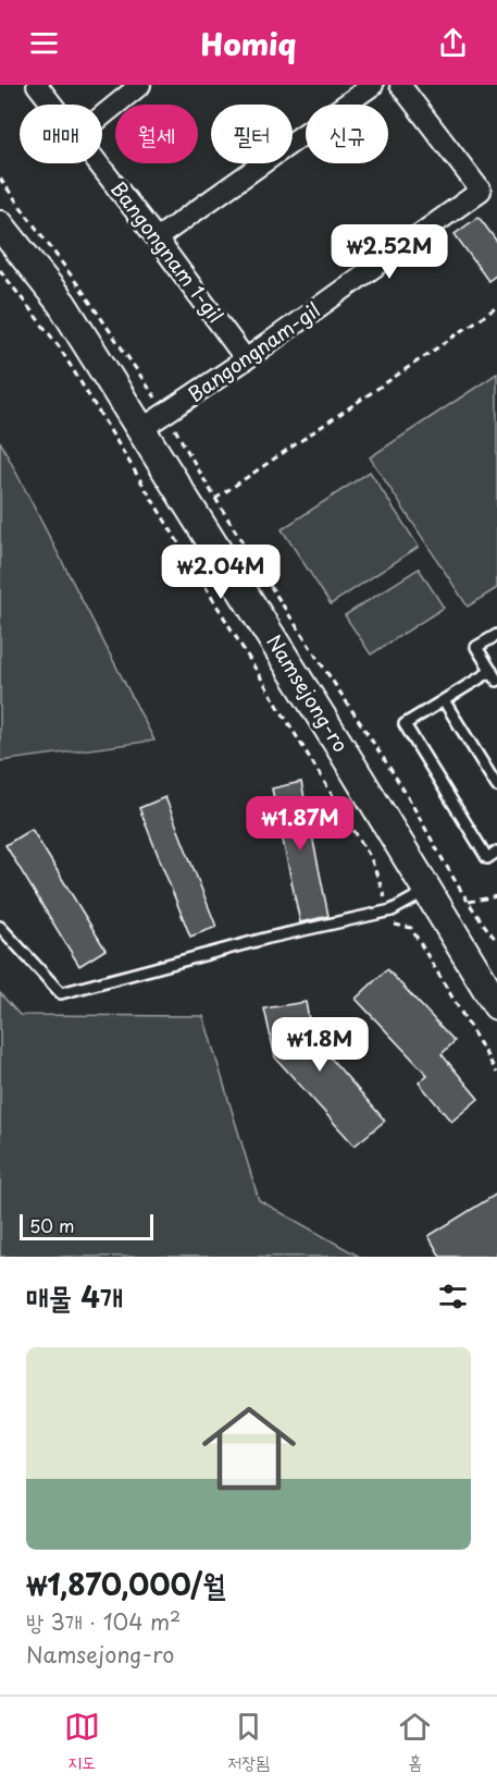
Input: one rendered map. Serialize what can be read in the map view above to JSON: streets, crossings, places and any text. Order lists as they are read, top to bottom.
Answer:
{
  "streets": {
    "street": ["Bangongnam 1-gil", "Bangongnam-gil", "Namsejong-ro"]
  },
  "crossings": [
    ["Bangongnam 1-gil", "Bangongnam-gil"],
    ["Bangongnam-gil", "Namsejong-ro"]
  ],
  "scale_bar": "50 m",
  "page": {
    "header": "Homiq",
    "chip": [
      "매매",
      "월세",
      "필터",
      "신규"
    ],
    "price": [
      "₩2.52M",
      "₩2.04M",
      "₩1.87M",
      "₩1.8M"
    ],
    "scale": "50 m",
    "heading": "매물 4개",
    "list": [
      {
        "name": "₩1,870,000/월",
        "note": "방 3개 · 104 m² · Namsejong-ro"
      }
    ],
    "tabs": ["지도", "저장됨", "홈"]
  }
}
